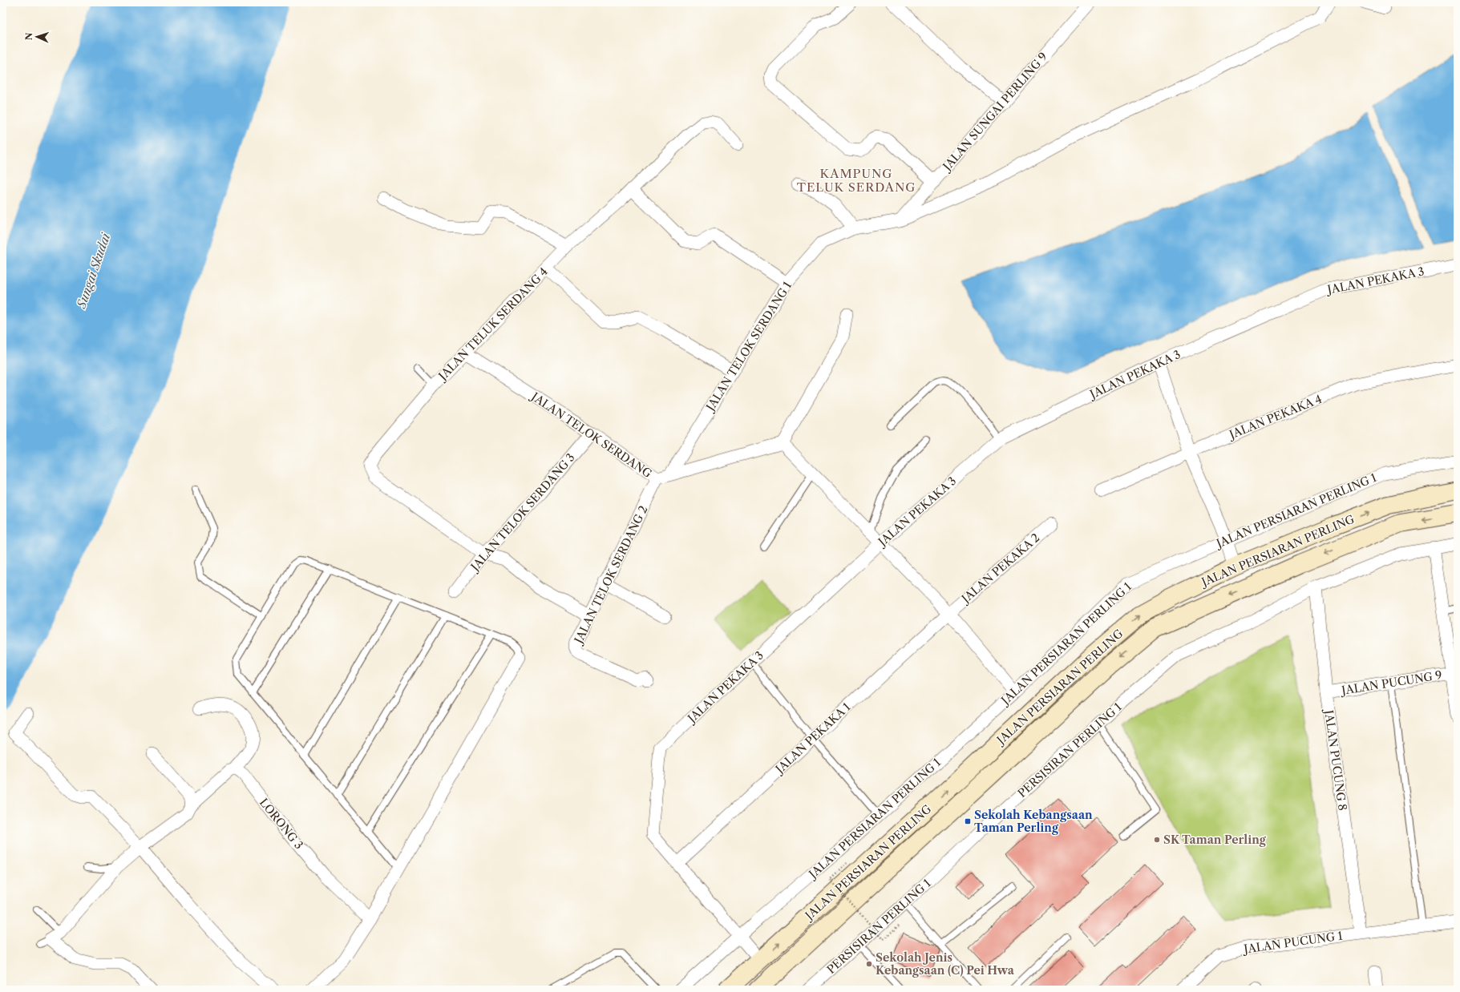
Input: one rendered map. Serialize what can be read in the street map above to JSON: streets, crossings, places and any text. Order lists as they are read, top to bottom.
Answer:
{
  "streets": {
    "main road": ["JALAN PERSIARAN PERLING"],
    "street": [
      "JALAN SUNGAI PERLING 9",
      "JALAN PEKAKA 3",
      "JALAN TELUK SERDANG 4",
      "JALAN TELOK SERDANG 1",
      "JALAN PEKAKA 4",
      "JALAN TELOK SERDANG",
      "JALAN PERSIARAN PERLING 1",
      "JALAN TELOK SERDANG 3",
      "JALAN PEKAKA 2",
      "JALAN TELOK SERDANG 2",
      "JALAN PUCUNG 9",
      "JALAN PEKAKA 1",
      "PERSISIRAN PERLING 1",
      "JALAN PUCUNG 8",
      "LORONG 3",
      "JALAN PUCUNG 1"
    ]
  },
  "crossings": [
    ["JALAN SUNGAI PERLING 9", "JALAN TELOK SERDANG 1"],
    ["JALAN PEKAKA 3", "JALAN PERSIARAN PERLING 1"],
    ["JALAN PEKAKA 3", "JALAN PERSIARAN PERLING"],
    ["JALAN PEKAKA 3", "JALAN PEKAKA 1"],
    ["JALAN TELUK SERDANG 4", "JALAN TELOK SERDANG"],
    ["JALAN TELUK SERDANG 4", "JALAN TELOK SERDANG 3"],
    ["JALAN TELOK SERDANG 1", "JALAN TELOK SERDANG"],
    ["JALAN TELOK SERDANG", "JALAN TELOK SERDANG 3"],
    ["JALAN TELOK SERDANG", "JALAN TELOK SERDANG 2"],
    ["JALAN PEKAKA 2", "JALAN PEKAKA 1"],
    ["JALAN PUCUNG 9", "JALAN PUCUNG 8"],
    ["PERSISIRAN PERLING 1", "JALAN PUCUNG 8"],
    ["JALAN PUCUNG 8", "JALAN PUCUNG 1"]
  ],
  "districts": ["KAMPUNG TELUK SERDANG"],
  "water": ["Sungai Skudai"],
  "places": {
    "transit": ["Sekolah Kebangsaan Taman Perling"],
    "other": ["SK Taman Perling", "Sekolah Jenis Kebangsaan (C) Pei Hwa"]
  },
  "north": "left"
}
